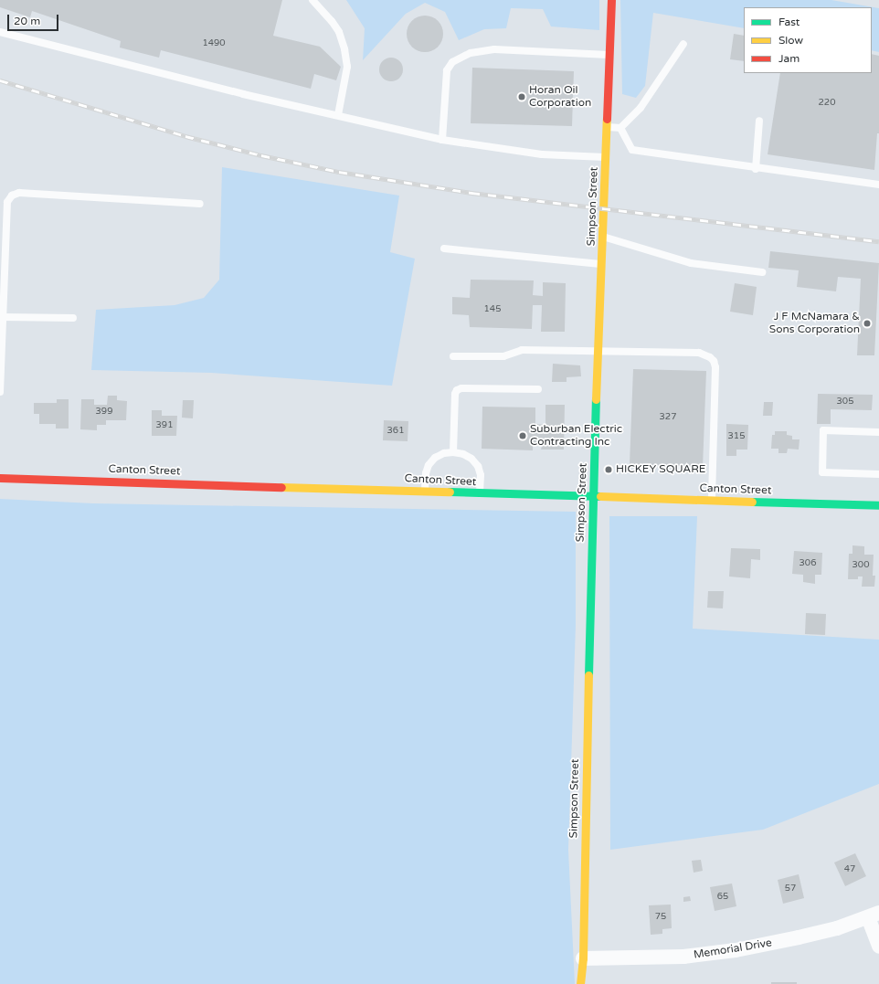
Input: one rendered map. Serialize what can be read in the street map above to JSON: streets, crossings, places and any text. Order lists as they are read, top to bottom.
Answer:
{
  "streets": {
    "street": ["Simpson Street", "Canton Street", "Memorial Drive"]
  },
  "crossings": [
    ["Simpson Street", "Canton Street"],
    ["Simpson Street", "Memorial Drive"]
  ],
  "places": [
    "Horan Oil Corporation",
    "J F McNamara & Sons Corporation",
    "Suburban Electric Contracting Inc",
    "HICKEY SQUARE"
  ],
  "house_numbers": [
    "1490",
    "220",
    "145",
    "305",
    "399",
    "327",
    "391",
    "361",
    "315",
    "306",
    "300",
    "47",
    "57",
    "65",
    "75"
  ],
  "legend": ["Fast", "Slow", "Jam"],
  "scale_bar": "20 m"
}
